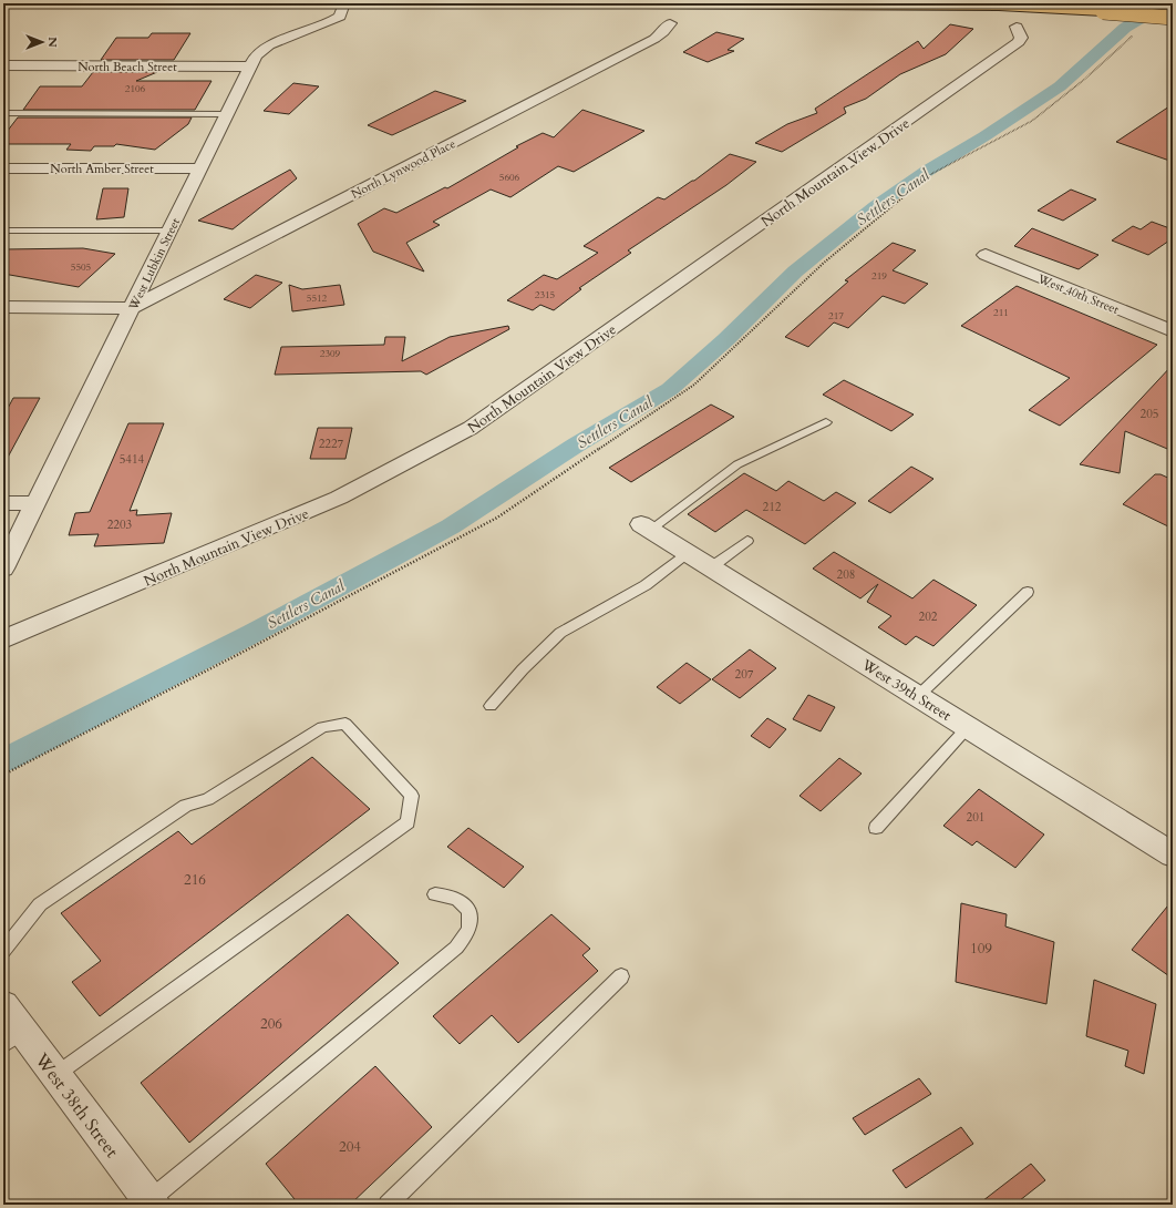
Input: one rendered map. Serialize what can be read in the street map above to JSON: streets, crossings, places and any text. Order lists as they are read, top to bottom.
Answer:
{
  "streets": {
    "street": [
      "North Beach Street",
      "North Amber Street",
      "North Lynwood Place",
      "North Mountain View Drive",
      "West Lubkin Street",
      "West 40th Street",
      "West 39th Street",
      "West 38th Street"
    ]
  },
  "crossings": [
    ["North Beach Street", "West Lubkin Street"],
    ["North Amber Street", "West Lubkin Street"],
    ["North Lynwood Place", "West Lubkin Street"]
  ],
  "water": ["Settlers Canal"],
  "house_numbers": [
    "2106",
    "5606",
    "5505",
    "219",
    "2315",
    "5512",
    "211",
    "217",
    "2309",
    "205",
    "2227",
    "5414",
    "212",
    "2203",
    "208",
    "202",
    "207",
    "201",
    "216",
    "109",
    "206",
    "204"
  ],
  "north": "right"
}
